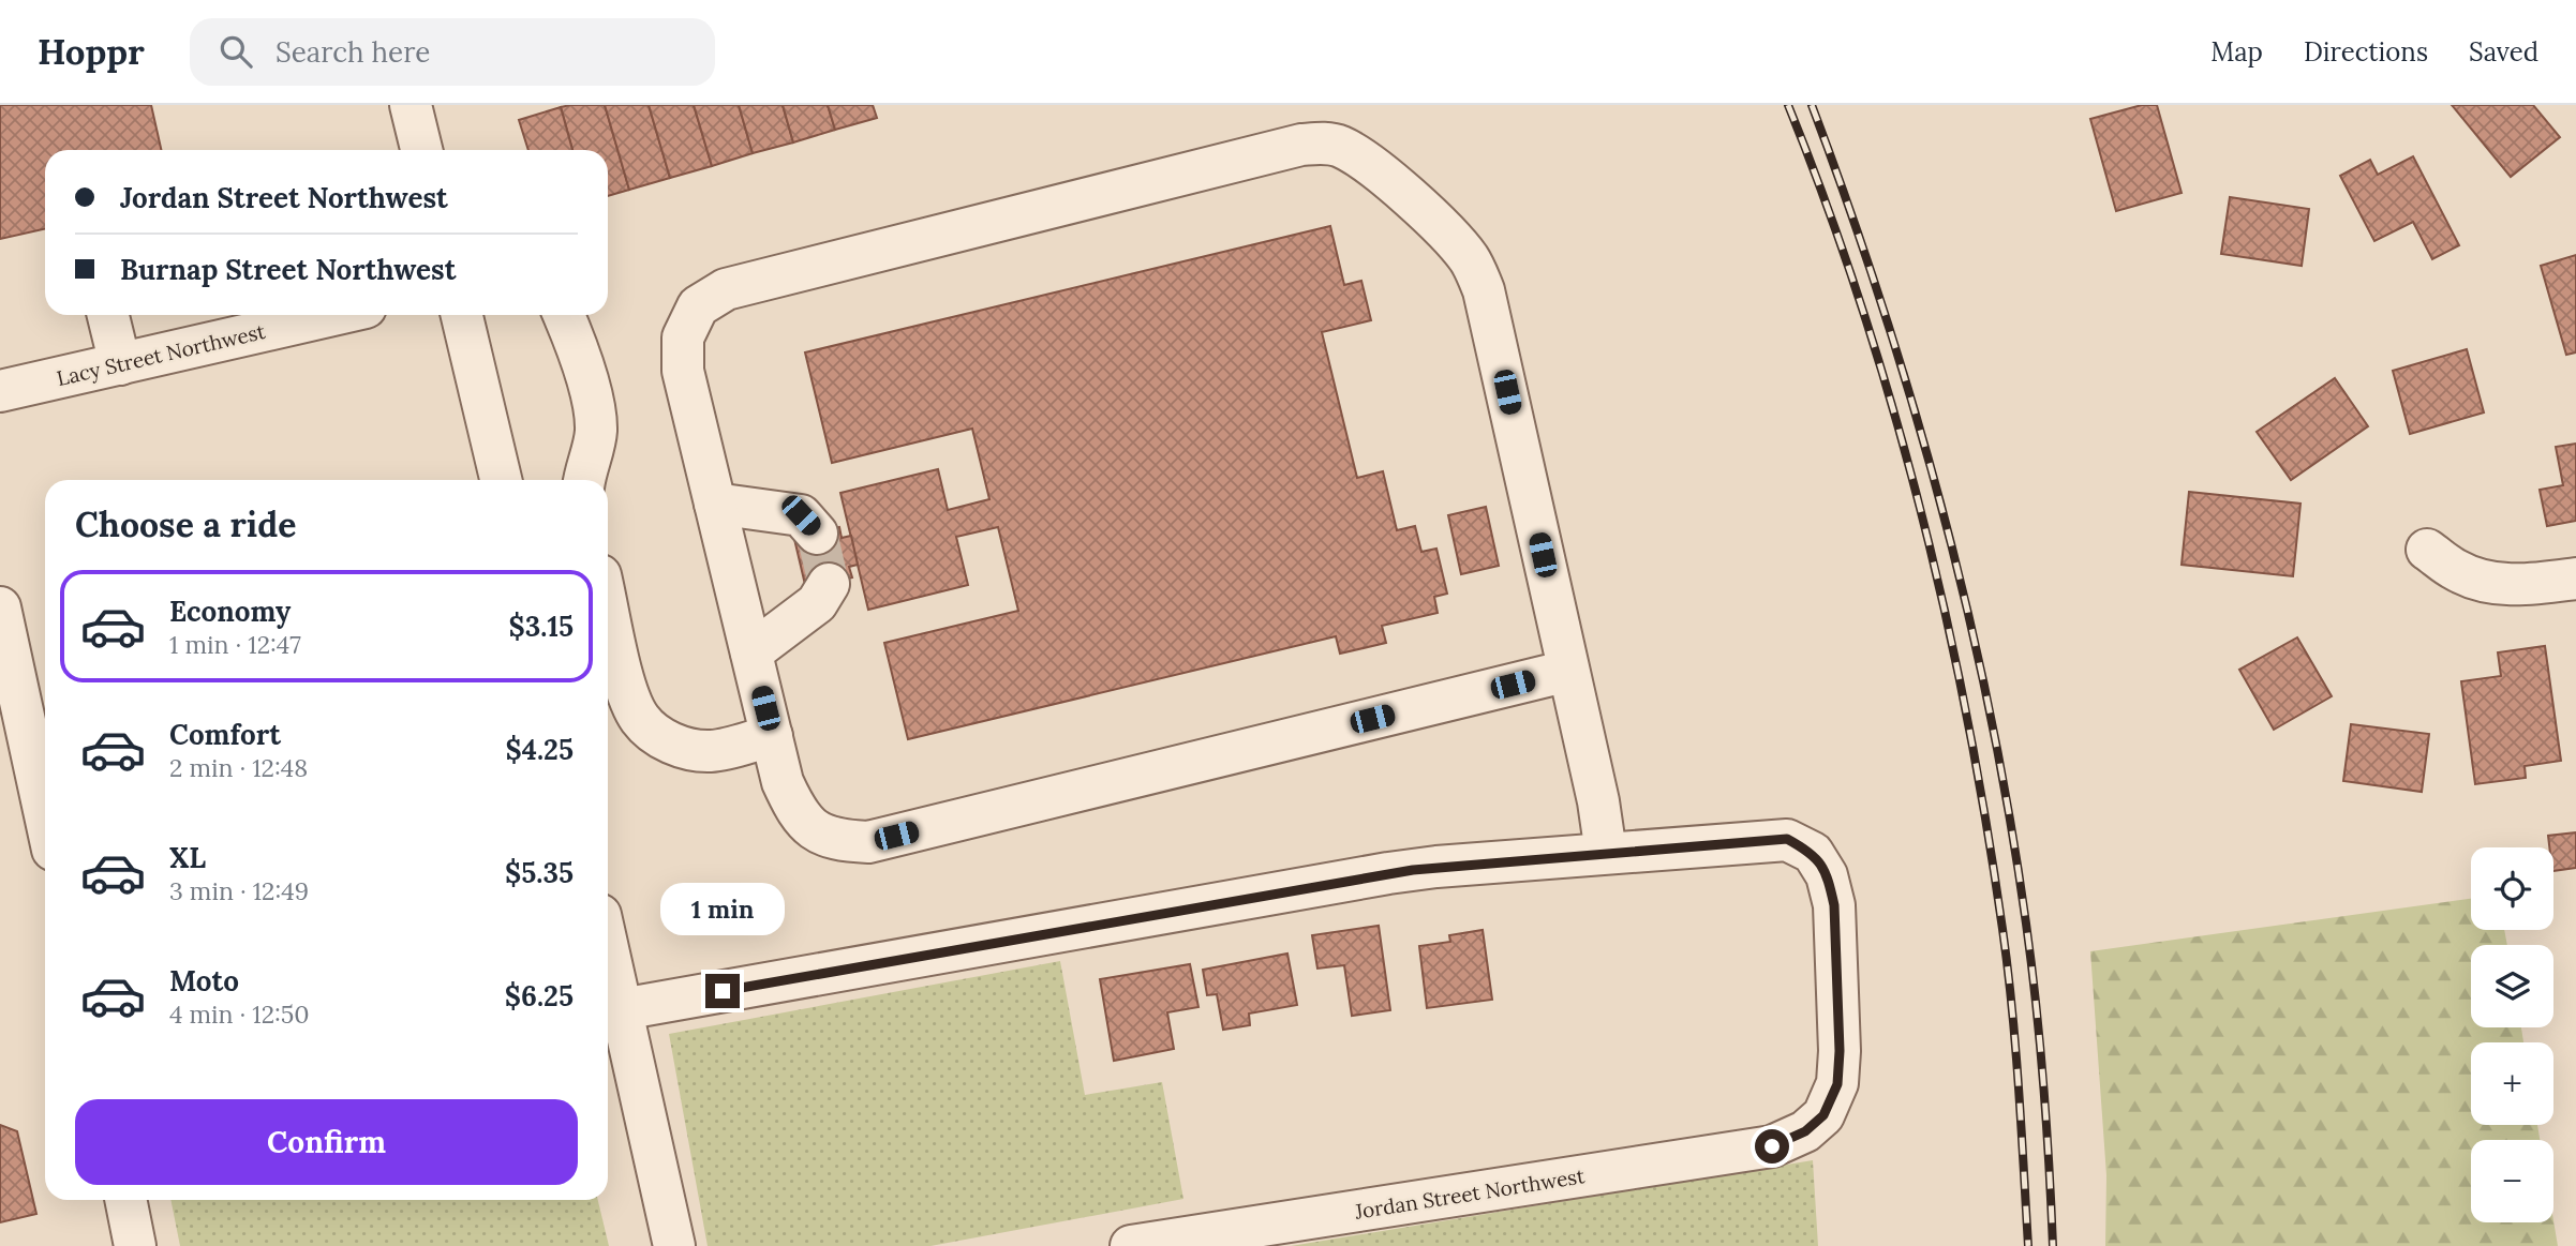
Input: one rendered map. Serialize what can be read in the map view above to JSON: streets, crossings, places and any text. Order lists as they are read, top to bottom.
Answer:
{
  "streets": {
    "street": ["Lacy Street Northwest", "Jordan Street Northwest"]
  },
  "page": {
    "header": "Hoppr",
    "search": "Search here",
    "nav": ["Map", "Directions", "Saved"],
    "banner": ["Jordan Street Northwest", "Burnap Street Northwest"],
    "heading": "Choose a ride",
    "list": [
      {
        "name": "Economy",
        "note": "1 min · 12:47",
        "value": "$3.15"
      },
      {
        "name": "Comfort",
        "note": "2 min · 12:48",
        "value": "$4.25"
      },
      {
        "name": "XL",
        "note": "3 min · 12:49",
        "value": "$5.35"
      },
      {
        "name": "Moto",
        "note": "4 min · 12:50",
        "value": "$6.25"
      }
    ],
    "map_buttons": ["+", "−"],
    "bubble": "1 min",
    "buttons": "Confirm"
  }
}
